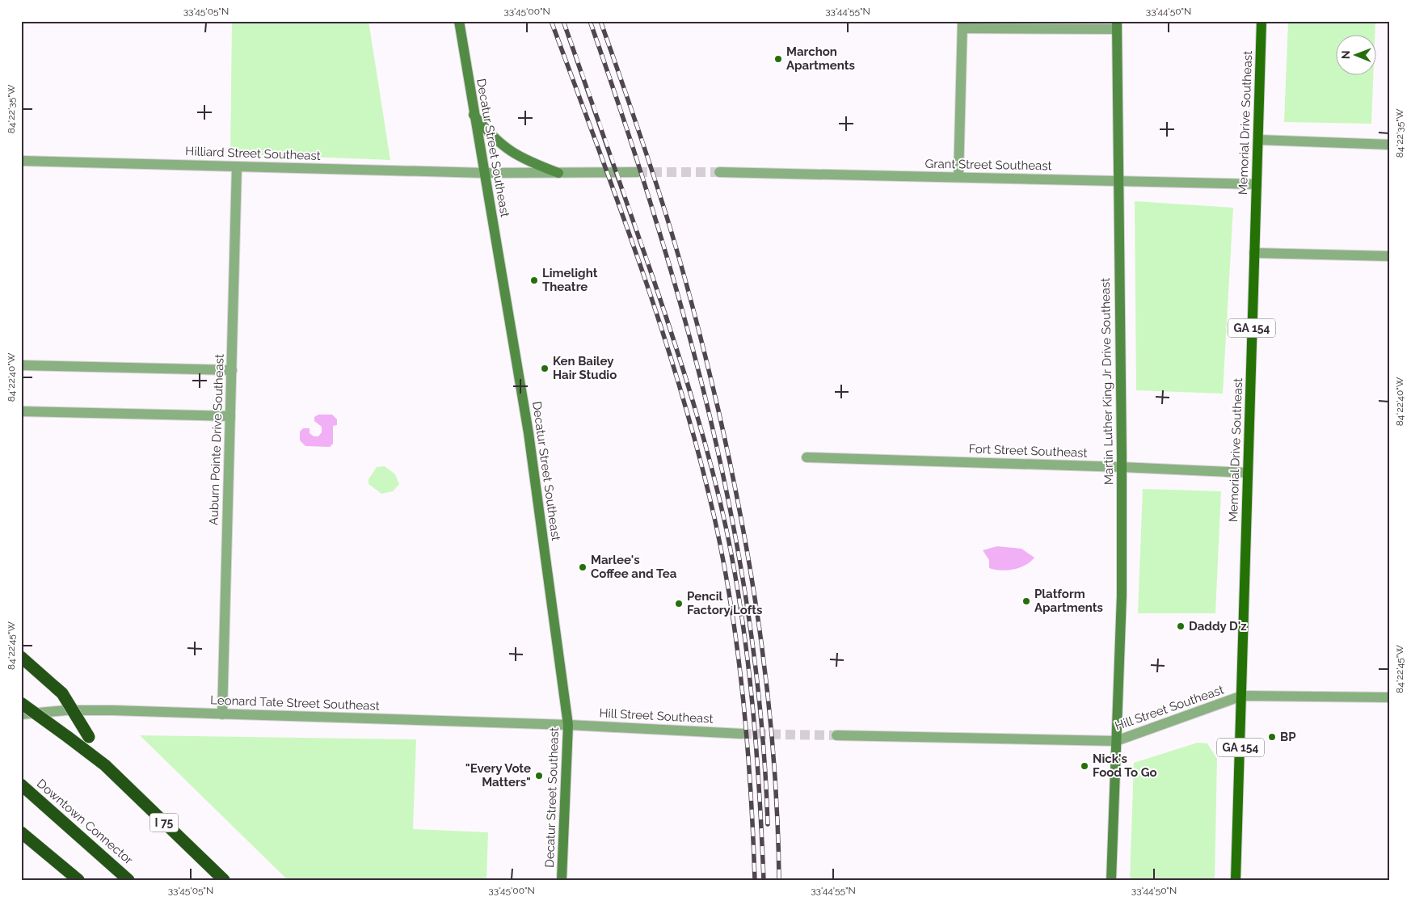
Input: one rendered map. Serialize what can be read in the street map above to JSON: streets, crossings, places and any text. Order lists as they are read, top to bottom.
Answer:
{
  "streets": {
    "highway": ["Downtown Connector", "I 75"],
    "main road": [
      "Memorial Drive Southeast",
      "Decatur Street Southeast",
      "GA 154",
      "Martin Luther King Jr Drive Southeast"
    ],
    "street": [
      "Hilliard Street Southeast",
      "Grant Street Southeast",
      "Auburn Pointe Drive Southeast",
      "Fort Street Southeast",
      "Leonard Tate Street Southeast",
      "Hill Street Southeast"
    ]
  },
  "crossings": [
    ["Memorial Drive Southeast", "Grant Street Southeast"],
    ["Memorial Drive Southeast", "Fort Street Southeast"],
    ["Memorial Drive Southeast", "Hill Street Southeast"],
    ["Decatur Street Southeast", "Hilliard Street Southeast"],
    ["Decatur Street Southeast", "Leonard Tate Street Southeast"],
    ["Decatur Street Southeast", "Hill Street Southeast"],
    ["Hilliard Street Southeast", "Auburn Pointe Drive Southeast"],
    ["Grant Street Southeast", "Martin Luther King Jr Drive Southeast"],
    ["Martin Luther King Jr Drive Southeast", "Fort Street Southeast"],
    ["Martin Luther King Jr Drive Southeast", "Hill Street Southeast"],
    ["Auburn Pointe Drive Southeast", "Leonard Tate Street Southeast"],
    ["Leonard Tate Street Southeast", "Hill Street Southeast"]
  ],
  "places": [
    "Marchon Apartments",
    "Limelight Theatre",
    "Ken Bailey Hair Studio",
    "Marlee's Coffee and Tea",
    "Platform Apartments",
    "Pencil Factory Lofts",
    "Daddy D'z",
    "BP",
    "Nick's Food To Go",
    "\"Every Vote Matters\""
  ],
  "north": "left",
  "coordinates": [
    "33°45'05\"N",
    "33°45'00\"N",
    "33°44'55\"N",
    "33°44'50\"N",
    "84°22'35\"W",
    "84°22'40\"W",
    "84°22'45\"W"
  ]
}
